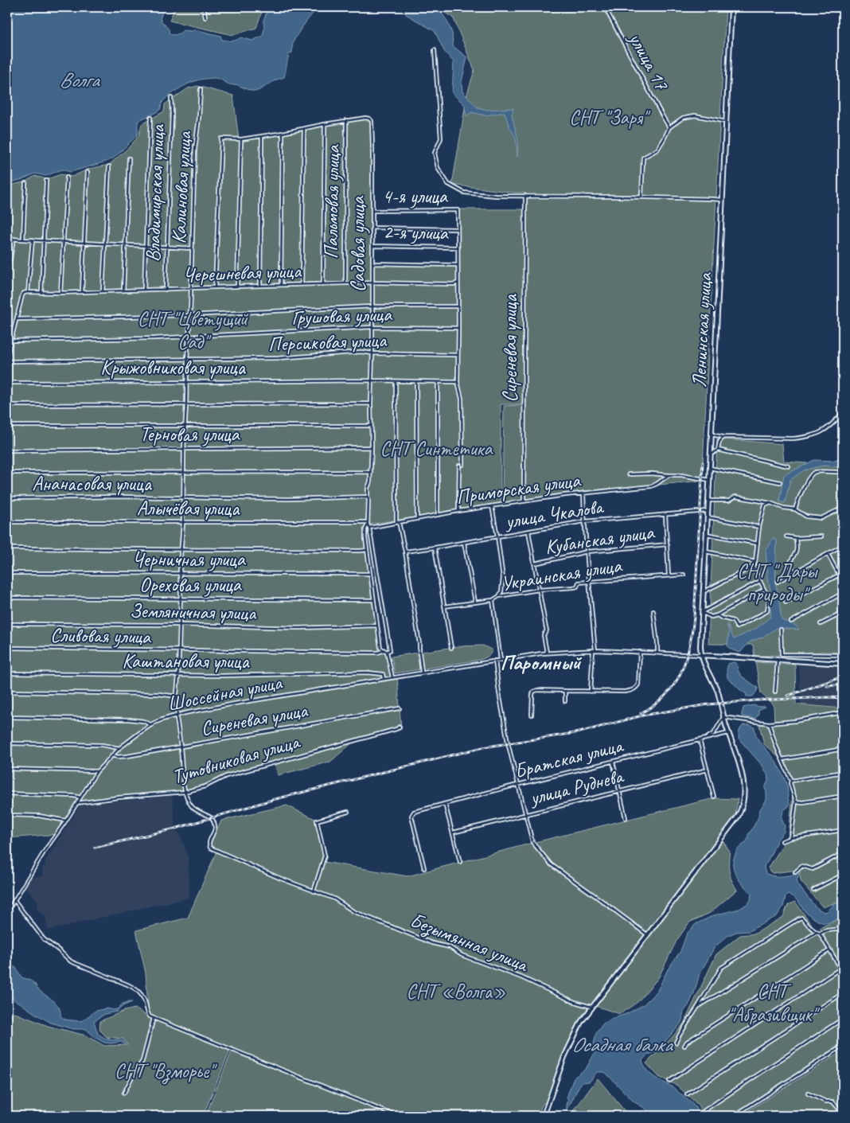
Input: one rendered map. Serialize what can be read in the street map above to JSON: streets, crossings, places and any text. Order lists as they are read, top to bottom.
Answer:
{
  "streets": {
    "street": [
      "улица 17",
      "Калиновая улица",
      "Владимирская улица",
      "4-я улица",
      "Пальмовая улица",
      "2-я улица",
      "Садовая улица",
      "Черешневая улица",
      "Грушовая улица",
      "Ленинская улица",
      "Персиковая улица",
      "Сиреневая улица",
      "Крыжовниковая улица",
      "Терновая улица",
      "Ананасовая улица",
      "Приморская улица",
      "Алычёвая улица",
      "улица Чкалова",
      "Кубанская улица",
      "Черничная улица",
      "Украинская улица",
      "Ореховая улица",
      "Земляничная улица",
      "Сливовая улица",
      "Каштановая улица",
      "Шоссейная улица",
      "Братская улица",
      "Тутовниковая улица",
      "улица Руднева",
      "Безымянная улица"
    ]
  },
  "crossings": [
    ["Калиновая улица", "Черешневая улица"],
    ["Калиновая улица", "Грушовая улица"],
    ["Калиновая улица", "Персиковая улица"],
    ["Калиновая улица", "Сиреневая улица"],
    ["Калиновая улица", "Крыжовниковая улица"],
    ["Калиновая улица", "Терновая улица"],
    ["Калиновая улица", "Ананасовая улица"],
    ["Калиновая улица", "Алычёвая улица"],
    ["Калиновая улица", "Черничная улица"],
    ["Калиновая улица", "Ореховая улица"],
    ["Калиновая улица", "Земляничная улица"],
    ["Калиновая улица", "Сливовая улица"],
    ["Калиновая улица", "Каштановая улица"],
    ["Калиновая улица", "Шоссейная улица"],
    ["Калиновая улица", "Тутовниковая улица"],
    ["Калиновая улица", "Безымянная улица"],
    ["Владимирская улица", "Черешневая улица"],
    ["4-я улица", "Садовая улица"],
    ["Пальмовая улица", "Садовая улица"],
    ["Пальмовая улица", "Черешневая улица"],
    ["2-я улица", "Садовая улица"],
    ["Садовая улица", "Черешневая улица"],
    ["Садовая улица", "Грушовая улица"],
    ["Садовая улица", "Персиковая улица"],
    ["Садовая улица", "Крыжовниковая улица"],
    ["Садовая улица", "Терновая улица"],
    ["Садовая улица", "Ананасовая улица"],
    ["Садовая улица", "Алычёвая улица"],
    ["Садовая улица", "Черничная улица"],
    ["Садовая улица", "Ореховая улица"],
    ["Садовая улица", "Земляничная улица"],
    ["Садовая улица", "Сливовая улица"],
    ["Ленинская улица", "улица Чкалова"],
    ["Ленинская улица", "Шоссейная улица"],
    ["Сиреневая улица", "Приморская улица"],
    ["Сиреневая улица", "Шоссейная улица"],
    ["Каштановая улица", "Шоссейная улица"],
    ["Шоссейная улица", "Тутовниковая улица"],
    ["Тутовниковая улица", "Безымянная улица"]
  ],
  "districts": ["Паромный"],
  "water": ["Волга", "Осадная балка"],
  "parks": [
    "СНТ \"Заря\"",
    "СНТ \"Цветущий Сад\"",
    "СНТ Синтетика",
    "СНТ \"Дары природы\"",
    "СНТ «Волга»",
    "СНТ \"Абразивщик\"",
    "СНТ \"Взморье\""
  ]
}
